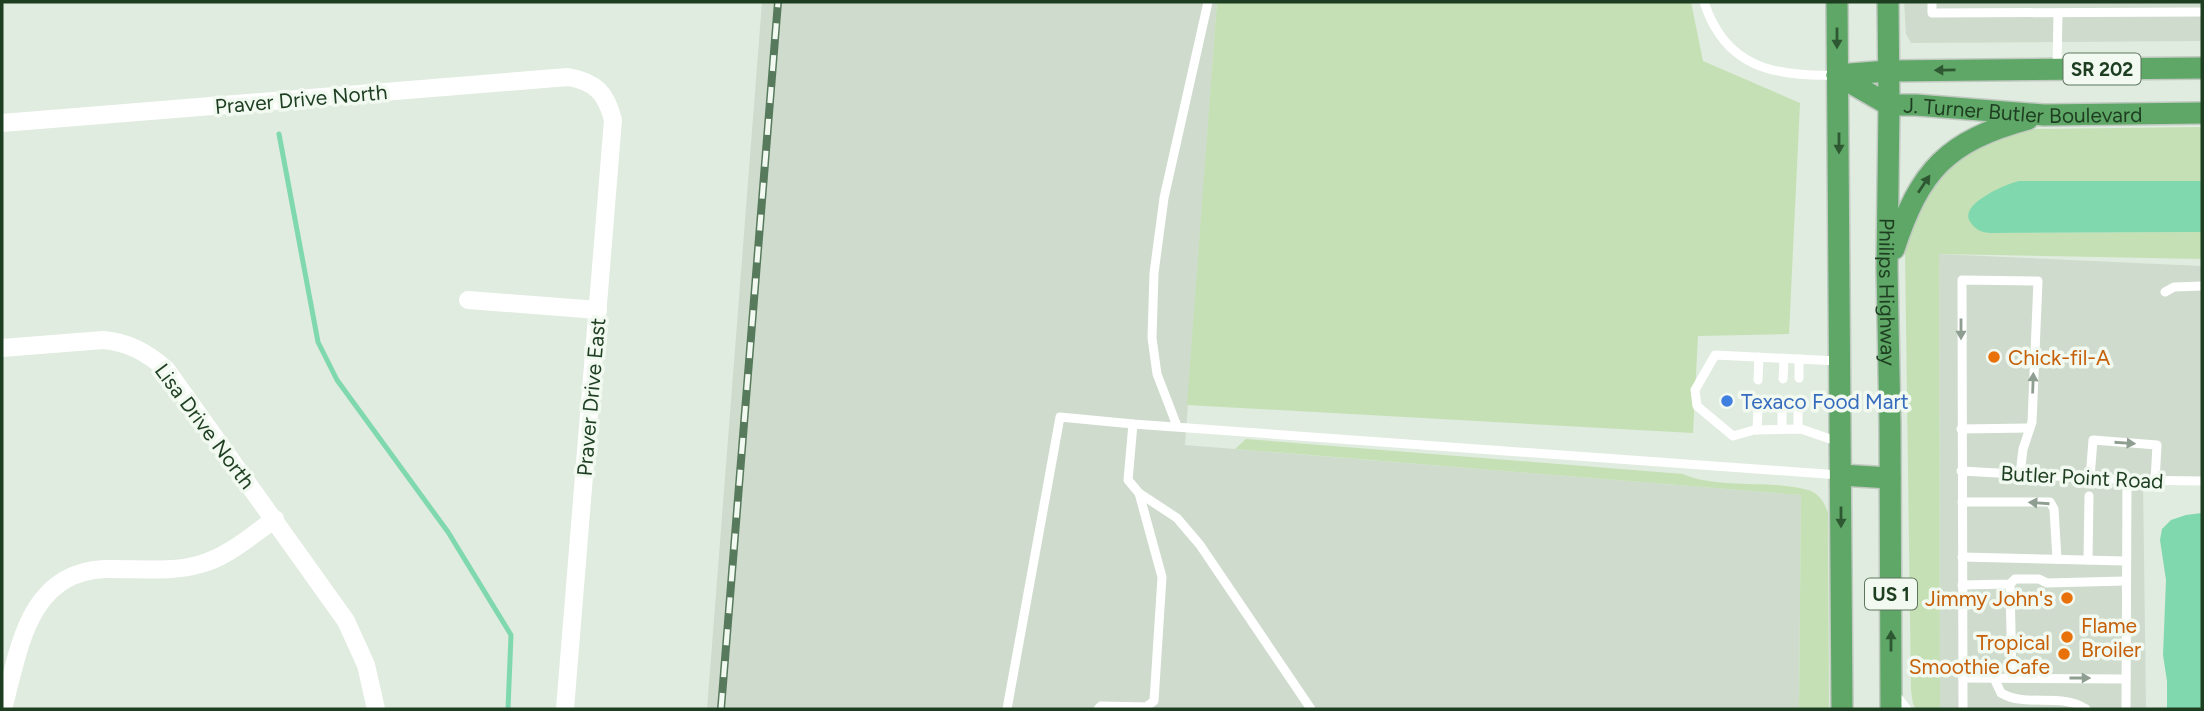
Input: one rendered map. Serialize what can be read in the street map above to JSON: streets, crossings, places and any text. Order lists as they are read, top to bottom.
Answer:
{
  "streets": {
    "main road": [
      "SR 202",
      "J. Turner Butler Boulevard",
      "Philips Highway",
      "US 1"
    ],
    "street": ["Praver Drive North", "Praver Drive East", "Lisa Drive North"],
    "lane": ["Butler Point Road"]
  },
  "crossings": [
    ["Praver Drive North", "Praver Drive East"],
    ["J. Turner Butler Boulevard", "Philips Highway"],
    ["J. Turner Butler Boulevard", "US 1"]
  ],
  "places": [
    "Chick-fil-A",
    "Texaco Food Mart",
    "Jimmy John's",
    "Flame Broiler",
    "Tropical Smoothie Cafe"
  ]
}
